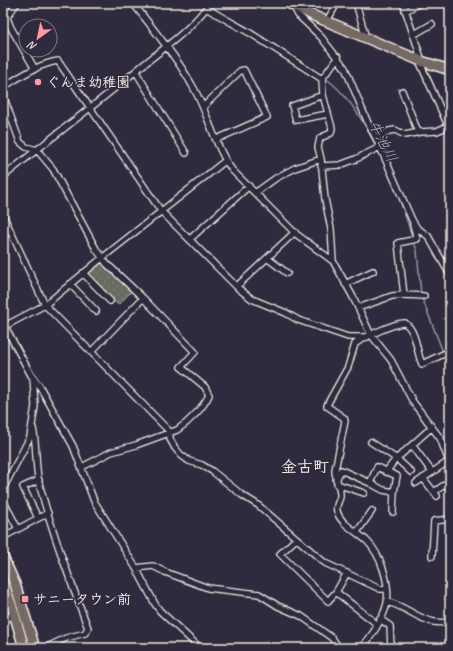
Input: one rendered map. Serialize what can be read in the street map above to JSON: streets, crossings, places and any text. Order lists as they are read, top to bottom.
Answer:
{
  "districts": ["金古町"],
  "water": ["牛池川"],
  "places": {
    "other": ["ぐんま幼稚園"],
    "transit": ["サニータウン前"]
  },
  "north": "bottom left"
}
